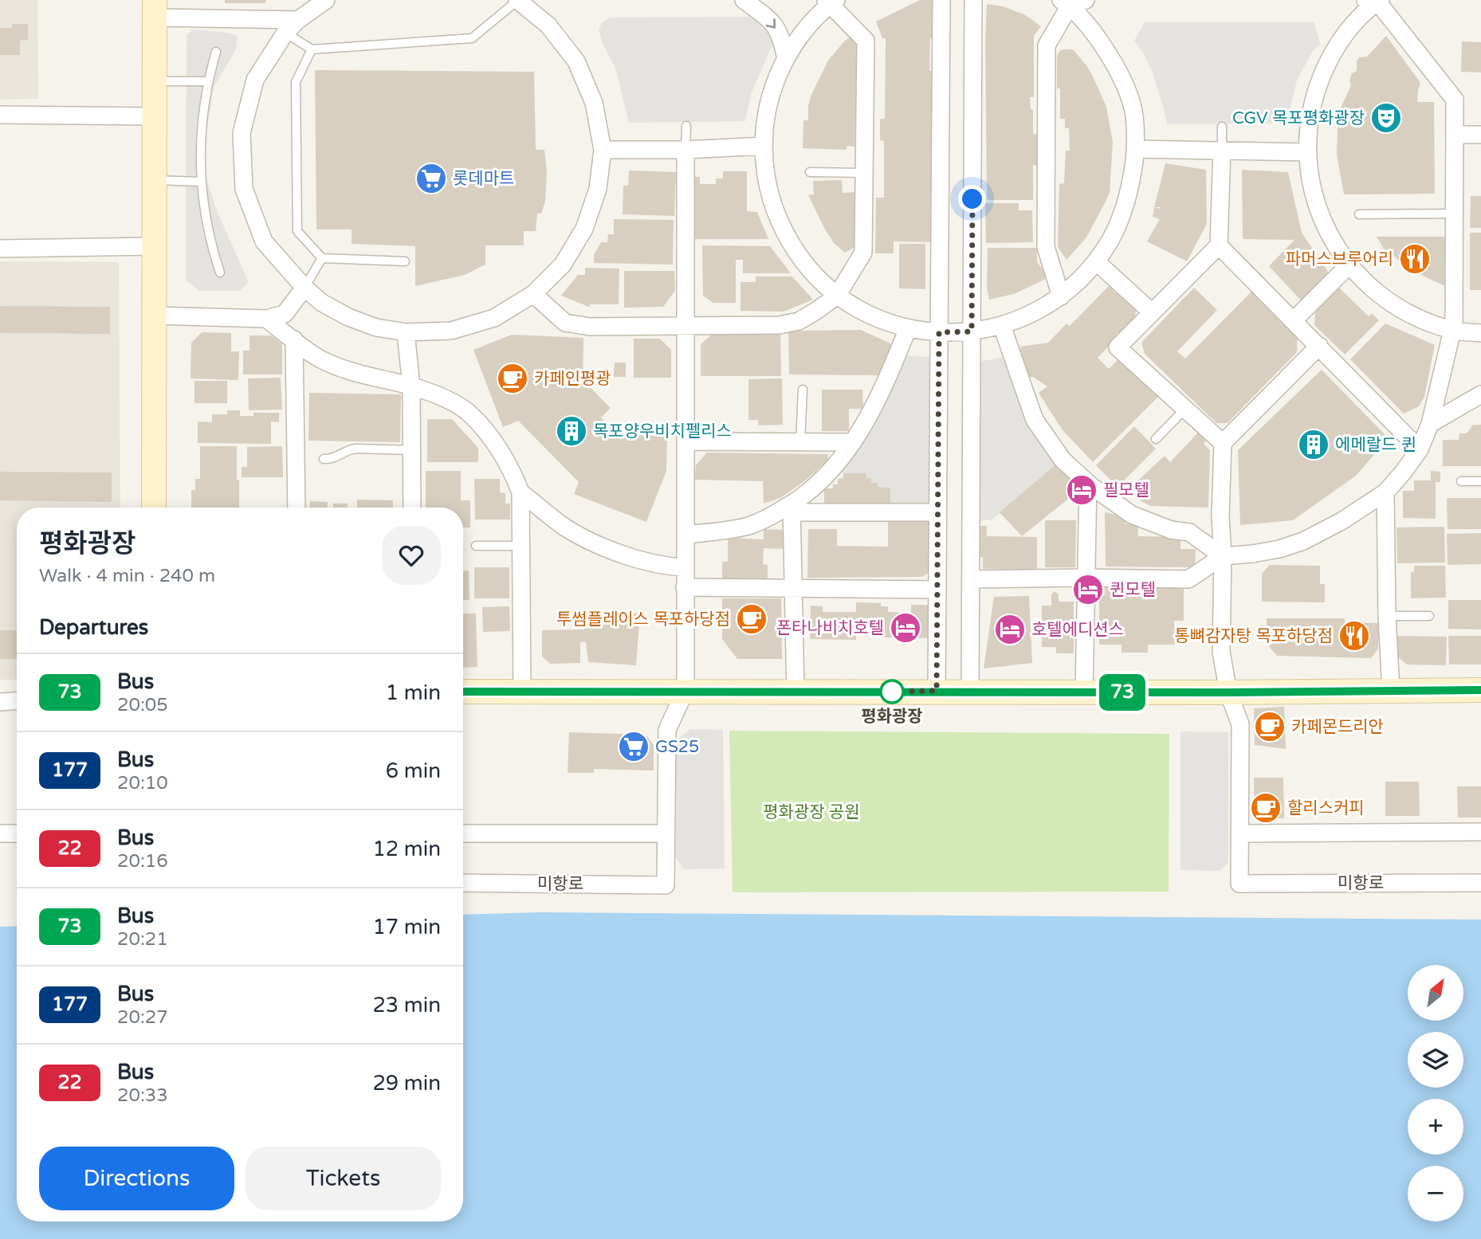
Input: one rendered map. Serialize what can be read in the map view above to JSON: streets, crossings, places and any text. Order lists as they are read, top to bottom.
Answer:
{
  "streets": {
    "street": ["미항로"]
  },
  "parks": ["평화광장 공원"],
  "places": {
    "theatre": ["CGV 목포평화광장"],
    "supermarket": ["롯데마트", "GS25"],
    "restaurant": ["파머스브루어리", "통뼈감자탕 목포하당점"],
    "cafe": [
      "카페인평광",
      "투썸플레이스 목포하당점",
      "카페몬드리안",
      "할리스커피"
    ],
    "building": ["목포양우비치펠리스", "에메랄드 퀸"],
    "hotel": [
      "필모텔",
      "퀸모텔",
      "폰타나비치호텔",
      "호텔에디션스"
    ],
    "other": ["평화광장"]
  },
  "lines": ["bus line 73"],
  "north": "top right",
  "page": {
    "on_map": "73",
    "heading": [
      ["평화광장", "Walk · 4 min · 240 m"],
      "Departures"
    ],
    "list": [
      {
        "mark": "73",
        "name": "Bus",
        "note": "20:05",
        "value": "1 min"
      },
      {
        "mark": "177",
        "name": "Bus",
        "note": "20:10",
        "value": "6 min"
      },
      {
        "mark": "22",
        "name": "Bus",
        "note": "20:16",
        "value": "12 min"
      },
      {
        "mark": "73",
        "name": "Bus",
        "note": "20:21",
        "value": "17 min"
      },
      {
        "mark": "177",
        "name": "Bus",
        "note": "20:27",
        "value": "23 min"
      },
      {
        "mark": "22",
        "name": "Bus",
        "note": "20:33",
        "value": "29 min"
      }
    ],
    "map_buttons": ["+", "−"],
    "buttons": ["Directions", "Tickets"]
  }
}
